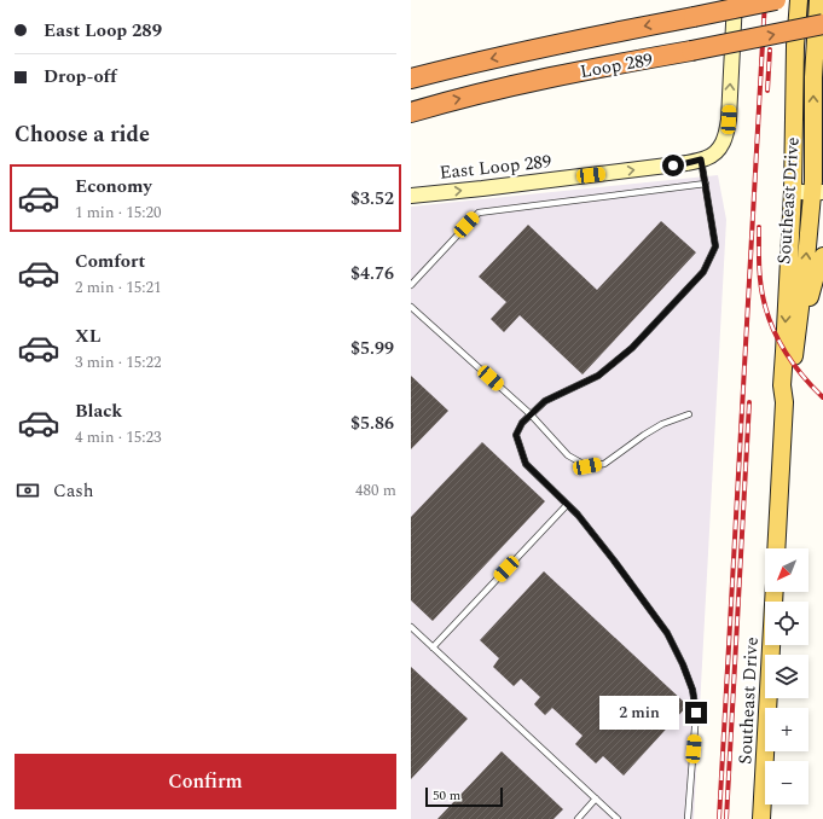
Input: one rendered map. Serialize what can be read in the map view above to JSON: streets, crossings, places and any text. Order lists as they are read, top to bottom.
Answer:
{
  "streets": {
    "highway": ["Loop 289"],
    "main road": ["East Loop 289", "Southeast Drive"]
  },
  "one_way": ["East Loop 289"],
  "scale_bar": "50 m",
  "north": "bottom left",
  "page": {
    "banner": ["East Loop 289", "Drop-off"],
    "heading": "Choose a ride",
    "list": [
      {
        "name": "Economy",
        "note": "1 min · 15:20",
        "value": "$3.52"
      },
      {
        "name": "Comfort",
        "note": "2 min · 15:21",
        "value": "$4.76"
      },
      {
        "name": "XL",
        "note": "3 min · 15:22",
        "value": "$5.99"
      },
      {
        "name": "Black",
        "note": "4 min · 15:23",
        "value": "$5.86"
      }
    ],
    "pay": ["Cash", "480 m"],
    "map_buttons": ["+", "−"],
    "bubble": "2 min",
    "buttons": "Confirm",
    "scale": "50 m"
  }
}
